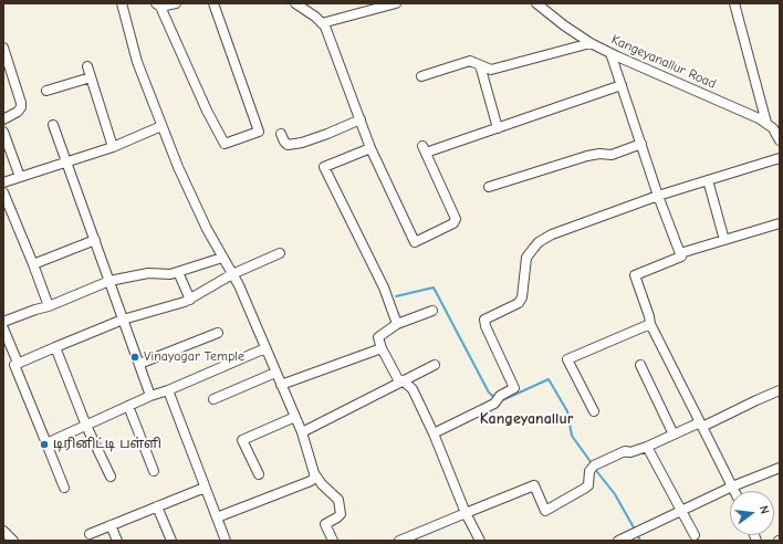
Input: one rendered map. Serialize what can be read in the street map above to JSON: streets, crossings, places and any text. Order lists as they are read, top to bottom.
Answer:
{
  "streets": {
    "street": ["Kangeyanallur Road"]
  },
  "districts": ["Kangeyanallur"],
  "places": ["Vinayagar Temple", "டிரினிட்டி பள்ளி"],
  "north": "right"
}
